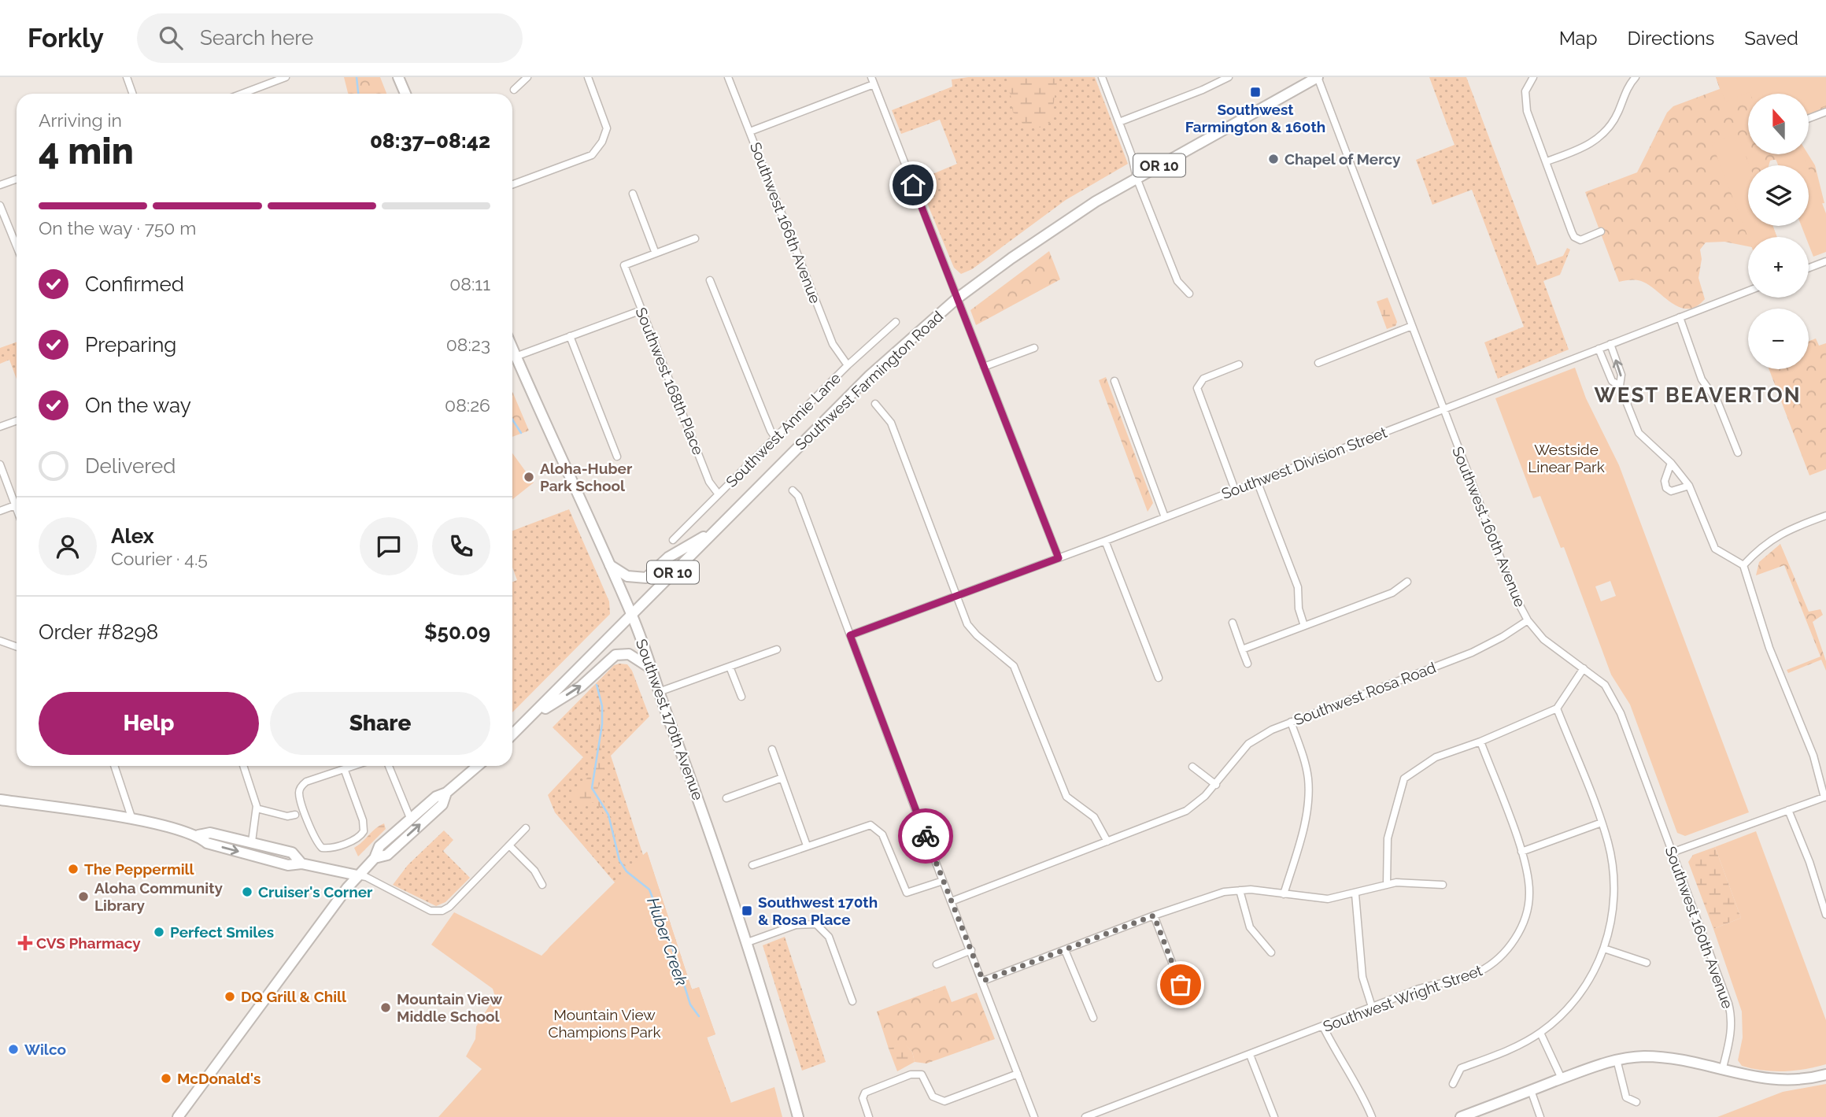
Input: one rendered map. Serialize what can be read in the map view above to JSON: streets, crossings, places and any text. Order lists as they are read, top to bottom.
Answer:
{
  "streets": {
    "main road": ["OR 10", "Southwest Farmington Road", "Southwest 170th Avenue"],
    "street": [
      "Southwest 166th Avenue",
      "Southwest 168th Place",
      "Southwest Annie Lane",
      "Southwest Division Street",
      "Southwest 160th Avenue",
      "Southwest Rosa Road",
      "Southwest Wright Street"
    ]
  },
  "crossings": [
    ["Southwest 166th Avenue", "Southwest Annie Lane"],
    ["Southwest Farmington Road", "Southwest 160th Avenue"],
    ["Southwest Farmington Road", "Southwest 170th Avenue"],
    ["Southwest 168th Place", "Southwest Annie Lane"],
    ["Southwest Division Street", "Southwest 160th Avenue"],
    ["Southwest 160th Avenue", "Southwest Rosa Road"]
  ],
  "districts": ["WEST BEAVERTON"],
  "water": ["Huber Creek"],
  "parks": ["Westside Linear Park", "Mountain View Champions Park"],
  "places": {
    "transit": ["Southwest Farmington & 160th", "Southwest 170th & Rosa Place"],
    "other": [
      "Chapel of Mercy",
      "Aloha-Huber Park School",
      "The Peppermill",
      "Cruiser's Corner",
      "Aloha Community Library",
      "Perfect Smiles",
      "DQ Grill & Chill",
      "Mountain View Middle School",
      "Wilco",
      "McDonald's"
    ],
    "health": ["CVS Pharmacy"]
  },
  "north": "top",
  "page": {
    "header": "Forkly",
    "search": "Search here",
    "nav": ["Map", "Directions", "Saved"],
    "map_buttons": ["+", "−"],
    "heading": ["4 min", "Arriving in", "08:37–08:42"],
    "panel": [
      "Alex",
      "Courier · 4.5",
      "Order #8298",
      "$50.09"
    ],
    "bar": "On the way · 750 m",
    "list": [
      ["Confirmed", "08:11"],
      ["Preparing", "08:23"],
      ["On the way", "08:26"],
      "Delivered"
    ],
    "buttons": ["Help", "Share"]
  }
}
